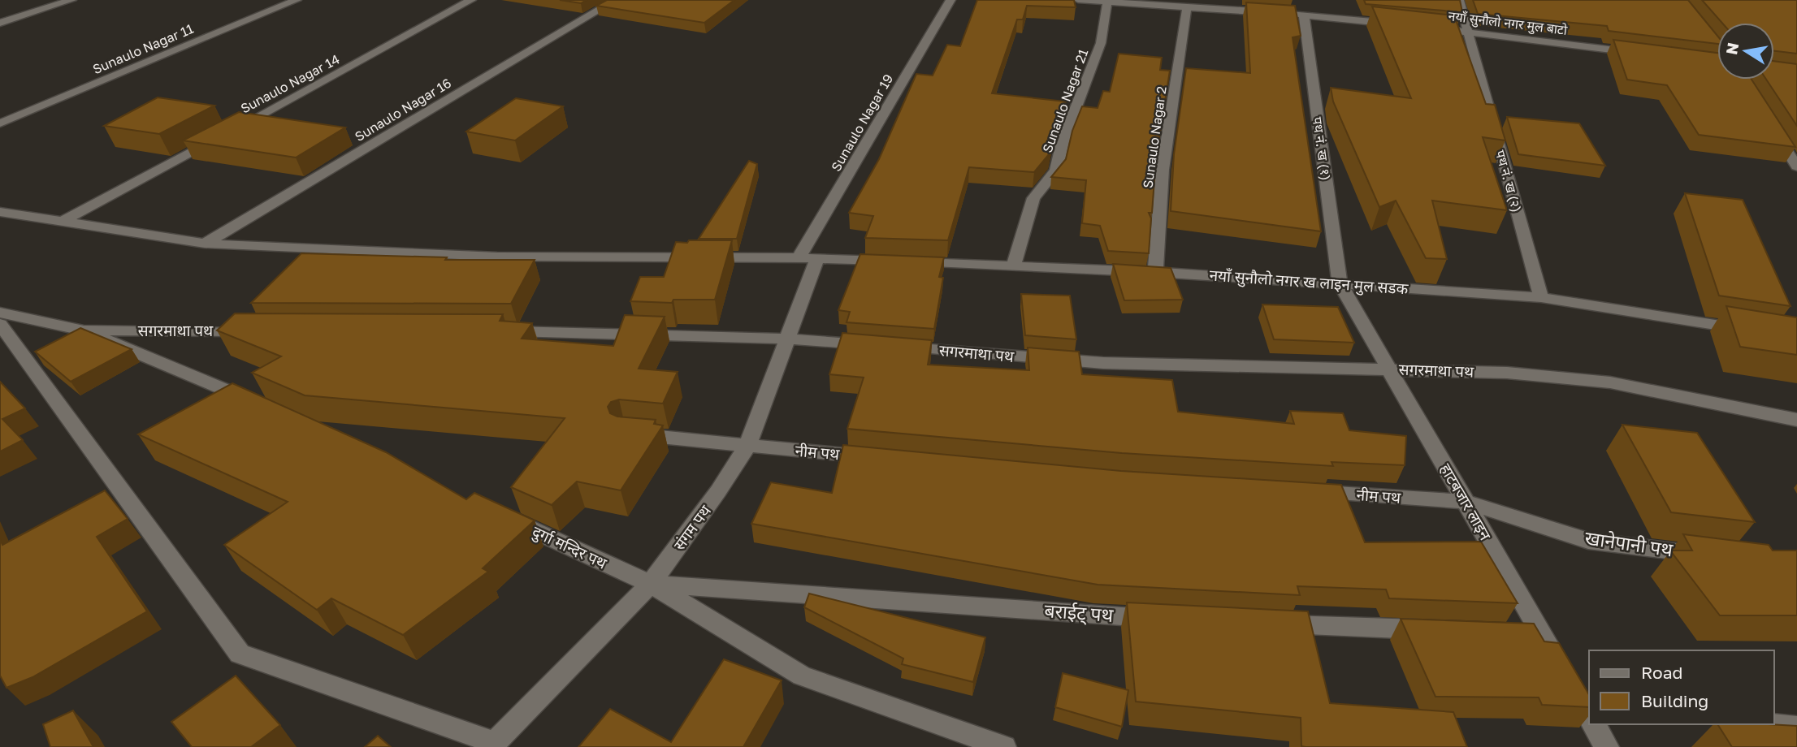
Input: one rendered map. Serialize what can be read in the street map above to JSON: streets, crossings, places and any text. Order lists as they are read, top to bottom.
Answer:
{
  "streets": {
    "street": [
      "नयाँ सुनौलो नगर मुल बाटो",
      "Sunaulo Nagar 11",
      "Sunaulo Nagar 14",
      "Sunaulo Nagar 21",
      "Sunaulo Nagar 16",
      "Sunaulo Nagar 19",
      "Sunaulo Nagar 2",
      "पथ नं. ख (१)",
      "पथ नं. ख (२)",
      "नयाँ सुनौलो नगर ख लाइन मुल सडक",
      "सगरमाथा पथ",
      "नीम पथ",
      "हाटबजार लाइन",
      "संगम पथ",
      "खानेपानी पथ",
      "दुर्गा मन्दिर पथ",
      "बराईट् पथ"
    ]
  },
  "crossings": [
    ["नयाँ सुनौलो नगर मुल बाटो", "पथ नं. ख (२)"],
    ["Sunaulo Nagar 14", "नयाँ सुनौलो नगर ख लाइन मुल सडक"],
    ["Sunaulo Nagar 21", "नयाँ सुनौलो नगर ख लाइन मुल सडक"],
    ["Sunaulo Nagar 16", "नयाँ सुनौलो नगर ख लाइन मुल सडक"],
    ["Sunaulo Nagar 19", "नयाँ सुनौलो नगर ख लाइन मुल सडक"],
    ["Sunaulo Nagar 2", "नयाँ सुनौलो नगर ख लाइन मुल सडक"],
    ["पथ नं. ख (१)", "नयाँ सुनौलो नगर ख लाइन मुल सडक"],
    ["पथ नं. ख (१)", "हाटबजार लाइन"],
    ["पथ नं. ख (२)", "नयाँ सुनौलो नगर ख लाइन मुल सडक"],
    ["नयाँ सुनौलो नगर ख लाइन मुल सडक", "हाटबजार लाइन"],
    ["नयाँ सुनौलो नगर ख लाइन मुल सडक", "संगम पथ"],
    ["सगरमाथा पथ", "हाटबजार लाइन"],
    ["सगरमाथा पथ", "संगम पथ"],
    ["नीम पथ", "हाटबजार लाइन"],
    ["नीम पथ", "संगम पथ"],
    ["नीम पथ", "खानेपानी पथ"],
    ["हाटबजार लाइन", "खानेपानी पथ"],
    ["संगम पथ", "दुर्गा मन्दिर पथ"],
    ["संगम पथ", "बराईट् पथ"],
    ["दुर्गा मन्दिर पथ", "बराईट् पथ"]
  ],
  "legend": ["Road", "Building"],
  "north": "left"
}
